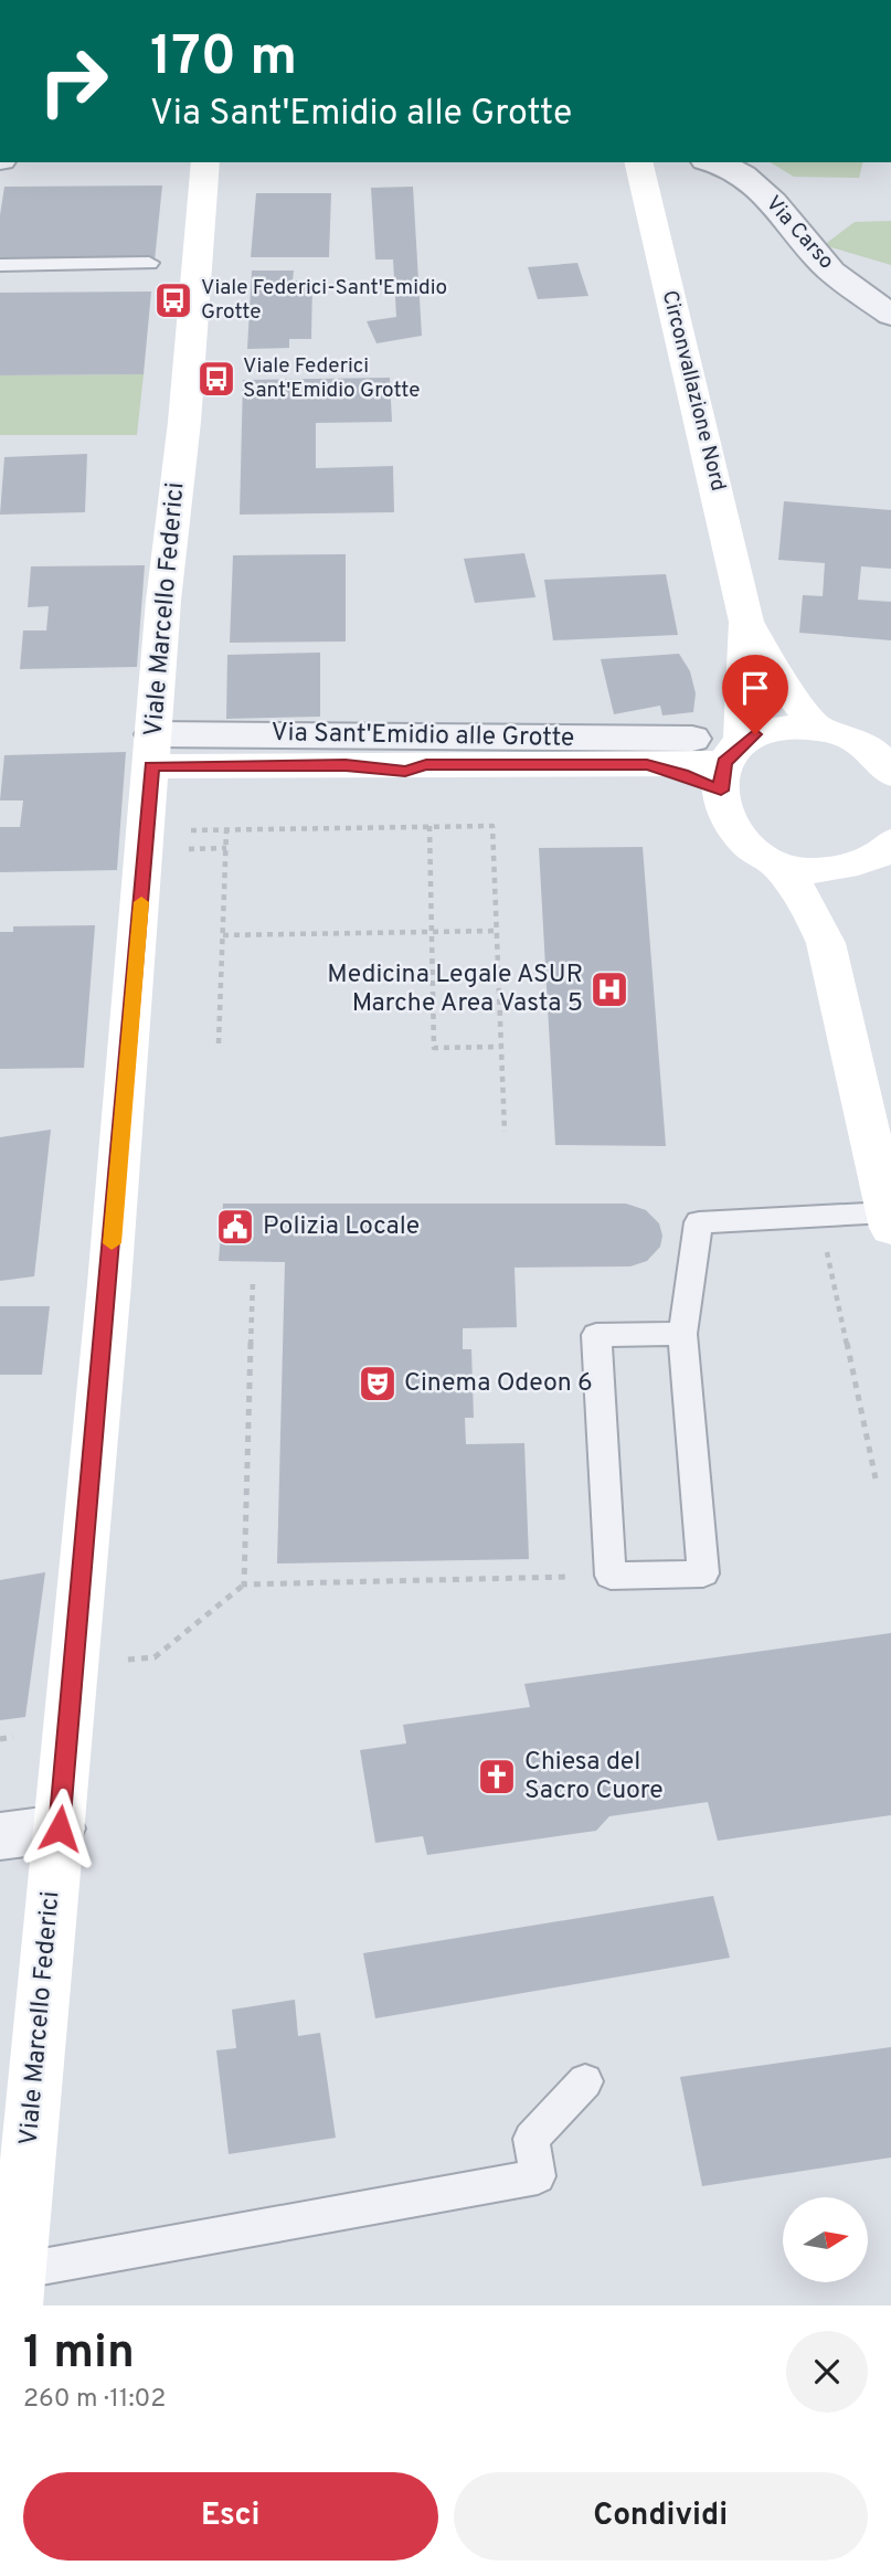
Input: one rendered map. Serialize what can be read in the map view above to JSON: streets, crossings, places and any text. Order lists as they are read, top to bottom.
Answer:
{
  "streets": {
    "street": [
      "Via Carso",
      "Circonvallazione Nord",
      "Viale Marcello Federici",
      "Via Sant'Emidio alle Grotte"
    ]
  },
  "crossings": [
    ["Circonvallazione Nord", "Via Sant'Emidio alle Grotte"],
    ["Viale Marcello Federici", "Via Sant'Emidio alle Grotte"]
  ],
  "places": {
    "bus stop": ["Viale Federici-Sant'Emidio Grotte", "Viale Federici Sant'Emidio Grotte"],
    "hospital": ["Medicina Legale ASUR Marche Area Vasta 5"],
    "public building": ["Polizia Locale"],
    "theatre": ["Cinema Odeon 6"],
    "church": ["Chiesa del Sacro Cuore"]
  },
  "north": "right",
  "page": {
    "turn": ["170 m", "Via Sant'Emidio alle Grotte"],
    "heading": ["1 min", "260 m · 11:02"],
    "buttons": ["Esci", "Condividi"]
  }
}
